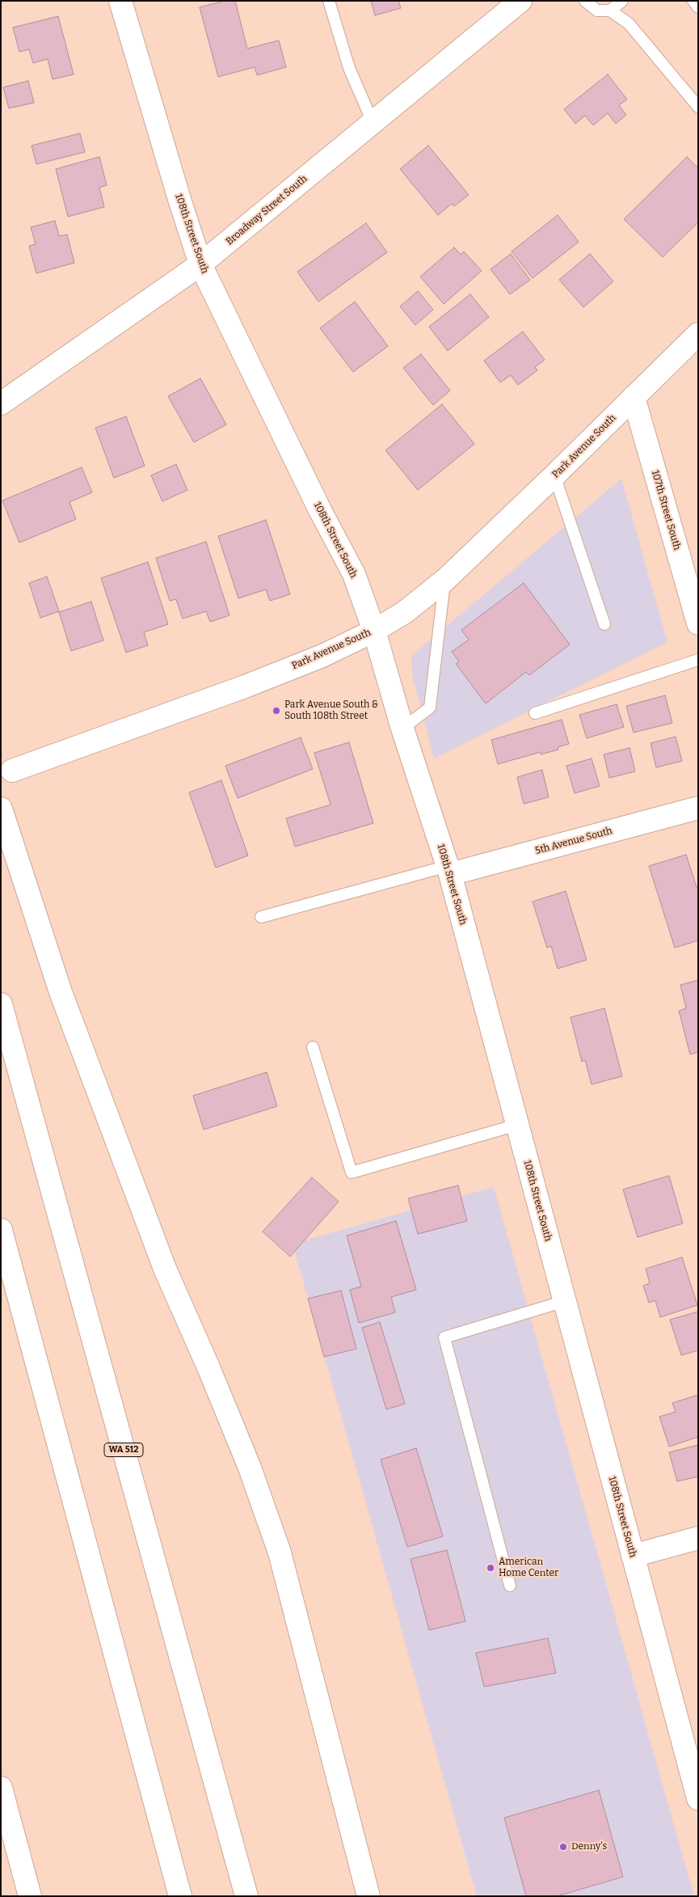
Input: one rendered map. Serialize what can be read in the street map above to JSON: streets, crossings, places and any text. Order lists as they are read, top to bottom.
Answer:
{
  "streets": {
    "main road": [
      "Broadway Street South",
      "108th Street South",
      "Park Avenue South",
      "107th Street South",
      "5th Avenue South",
      "WA 512"
    ]
  },
  "crossings": [
    ["Broadway Street South", "108th Street South"],
    ["108th Street South", "Park Avenue South"],
    ["108th Street South", "5th Avenue South"],
    ["Park Avenue South", "107th Street South"]
  ],
  "places": ["Park Avenue South & South 108th Street", "American Home Center", "Denny's"]
}
